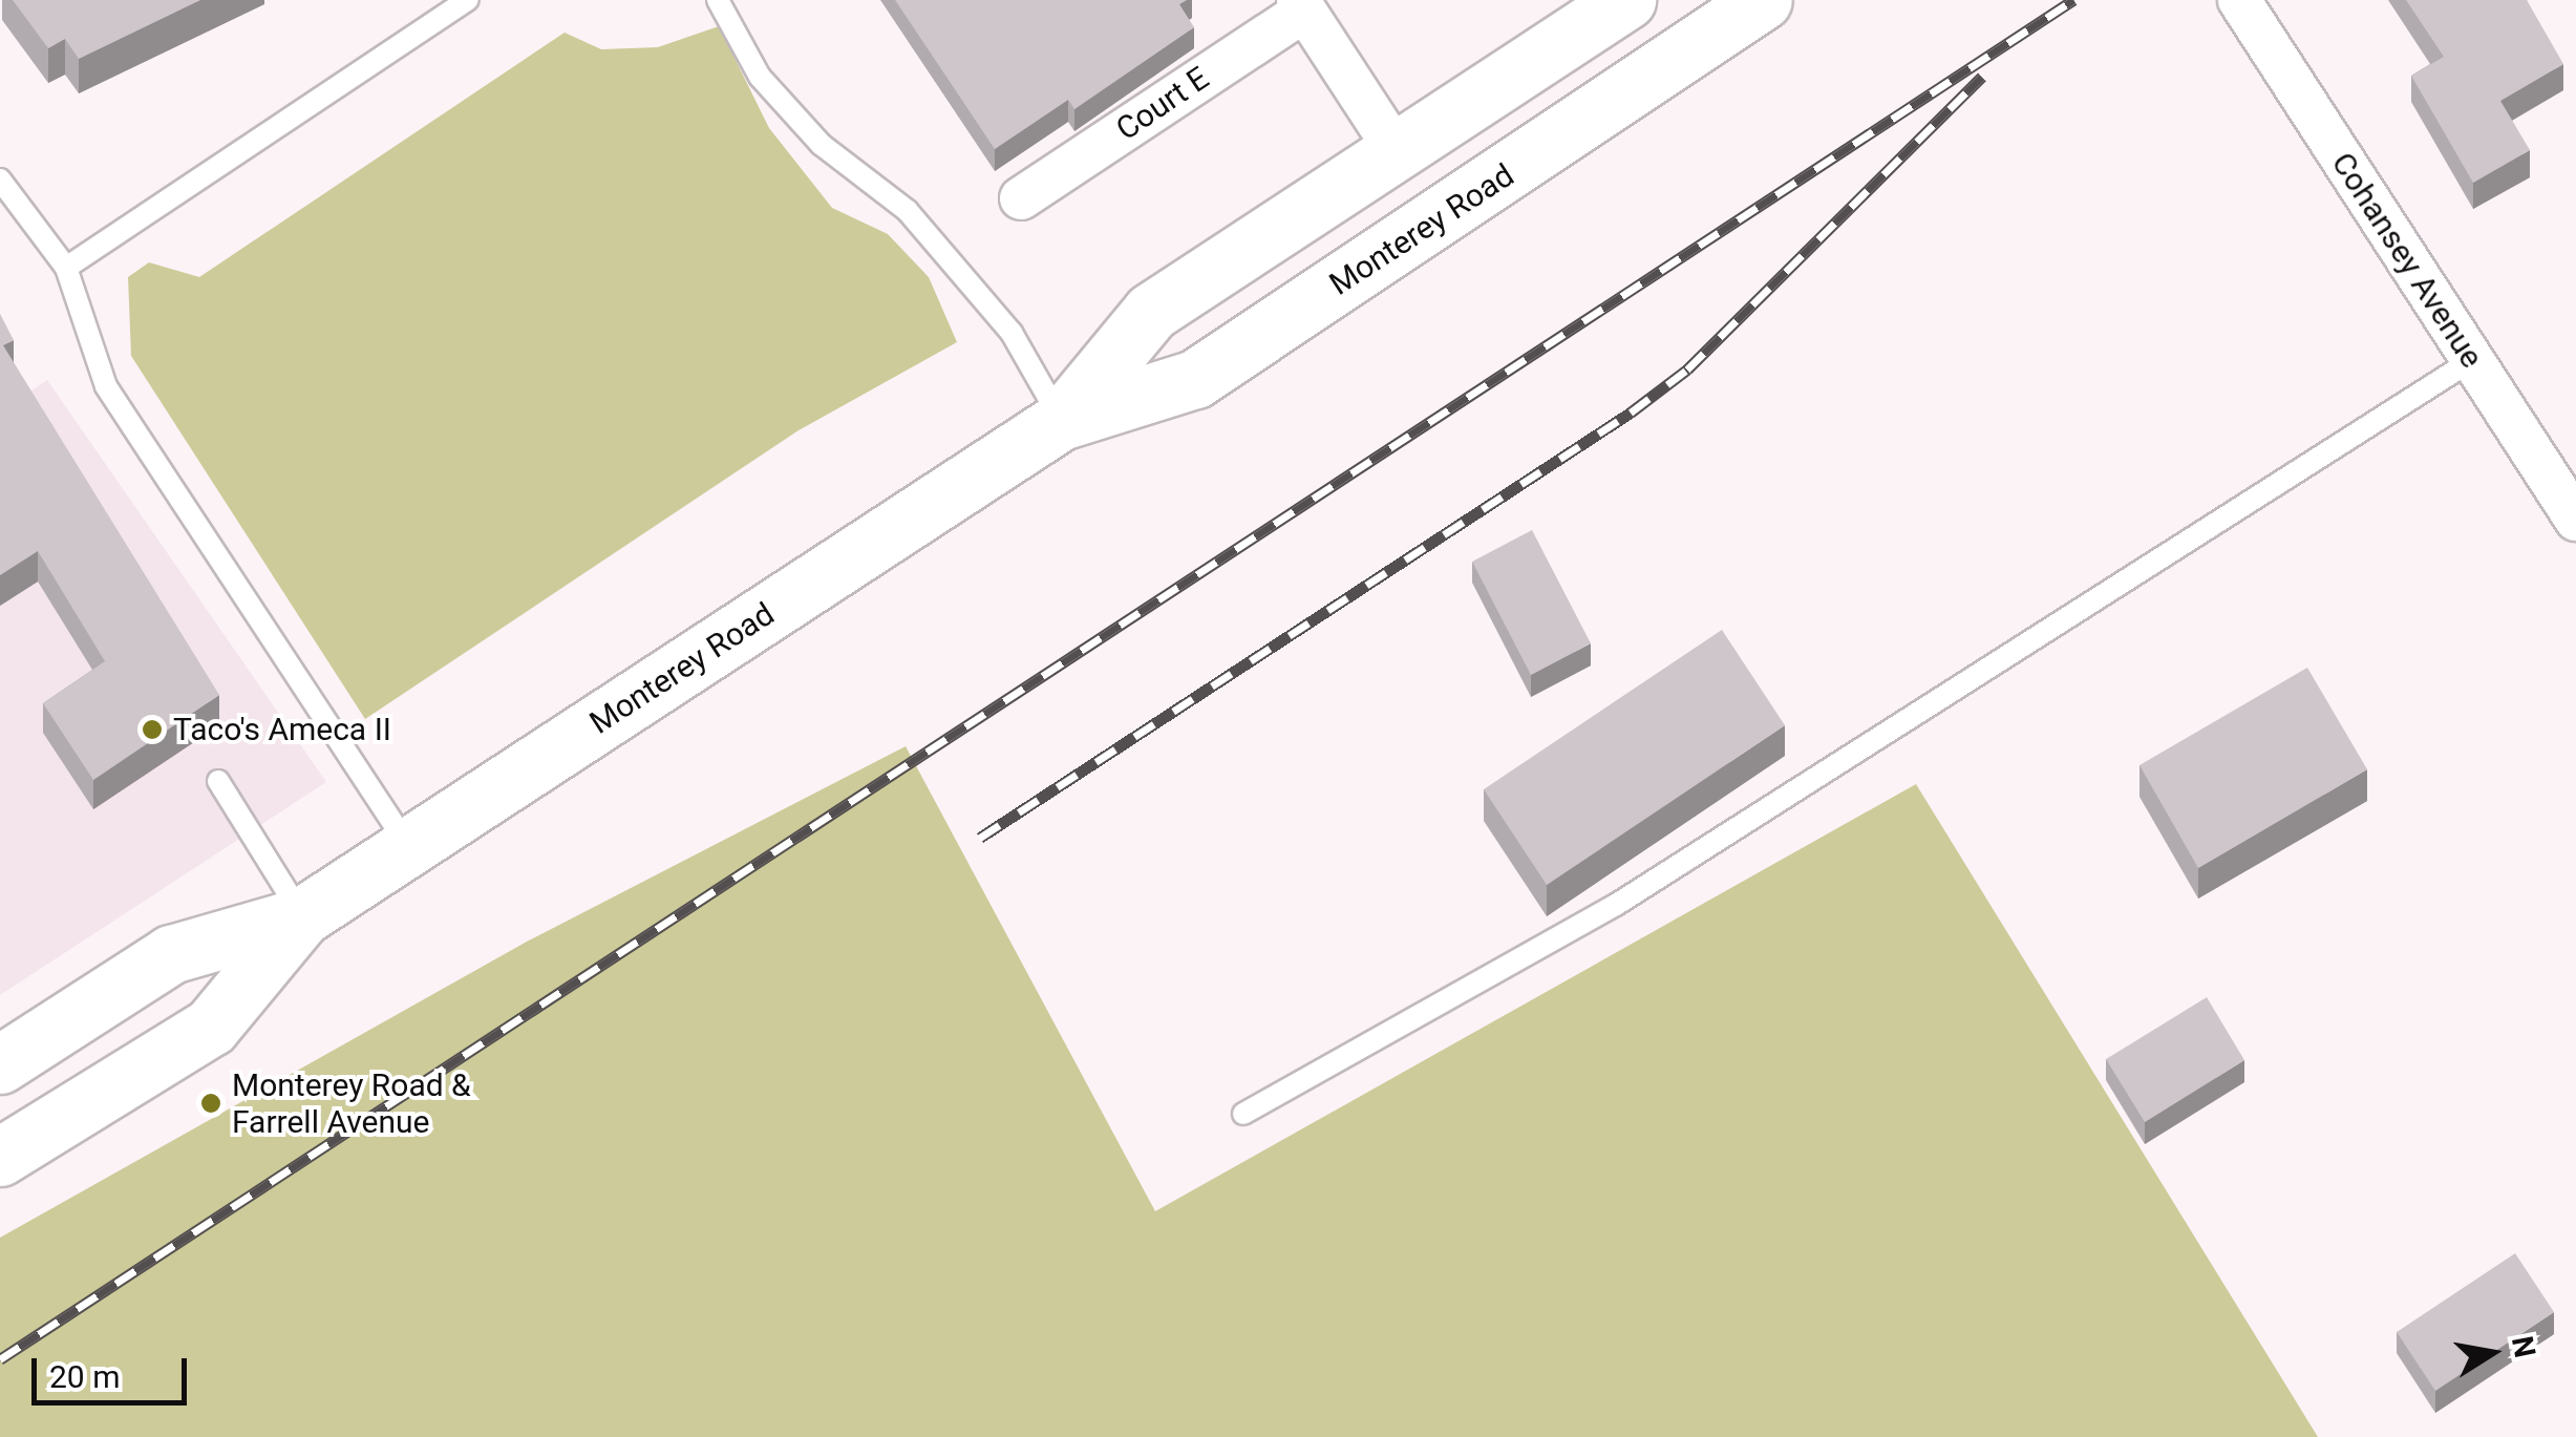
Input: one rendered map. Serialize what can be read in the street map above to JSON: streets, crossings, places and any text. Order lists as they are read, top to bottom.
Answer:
{
  "streets": {
    "main road": ["Monterey Road"],
    "street": ["Court E", "Cohansey Avenue"]
  },
  "places": ["Taco's Ameca II", "Monterey Road & Farrell Avenue"],
  "scale_bar": "20 m",
  "north": "right"
}
